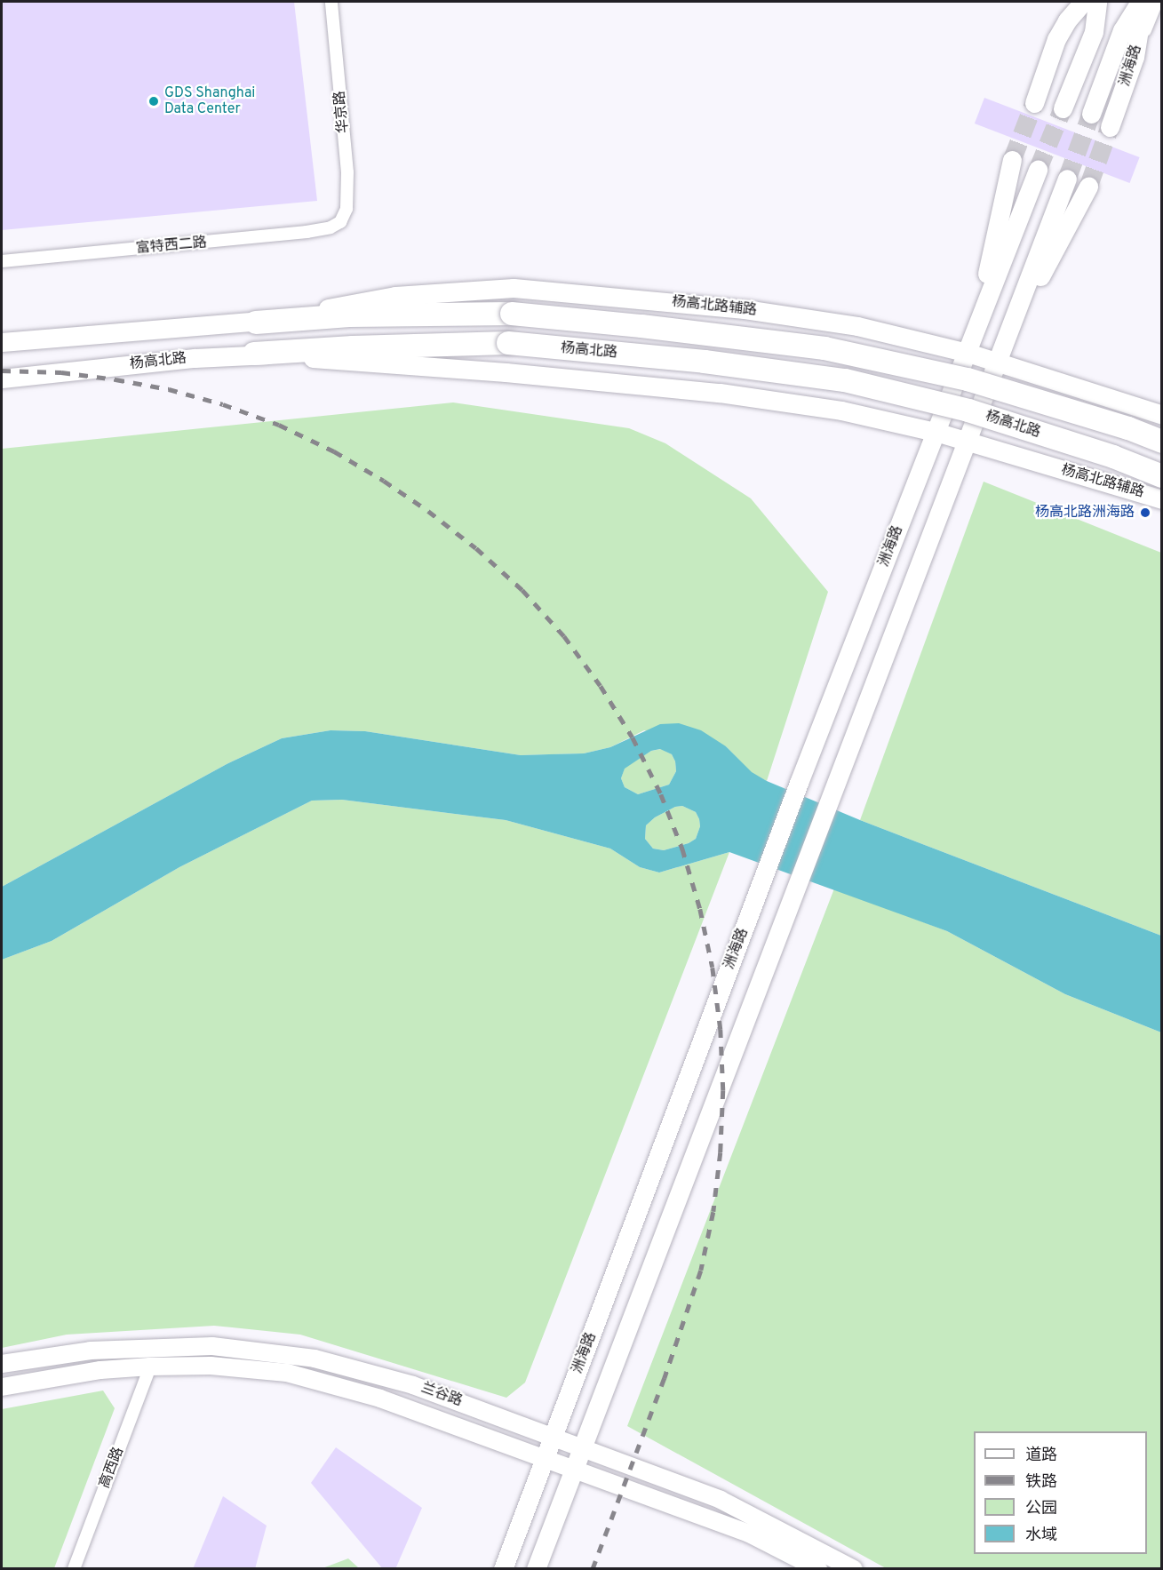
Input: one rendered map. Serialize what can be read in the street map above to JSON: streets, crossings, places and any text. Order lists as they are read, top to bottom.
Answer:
{
  "streets": {
    "highway": ["杨高北路"],
    "main road": ["洲海路", "杨高北路辅路"],
    "street": [
      "华京路",
      "富特西二路",
      "兰谷路",
      "高西路"
    ]
  },
  "crossings": [
    ["洲海路", "杨高北路辅路"],
    ["洲海路", "兰谷路"],
    ["华京路", "富特西二路"],
    ["杨高北路辅路", "杨高北路"],
    ["兰谷路", "高西路"]
  ],
  "places": ["GDS Shanghai Data Center", "杨高北路洲海路"],
  "legend": [
    "道路",
    "铁路",
    "公园",
    "水域"
  ]
}
